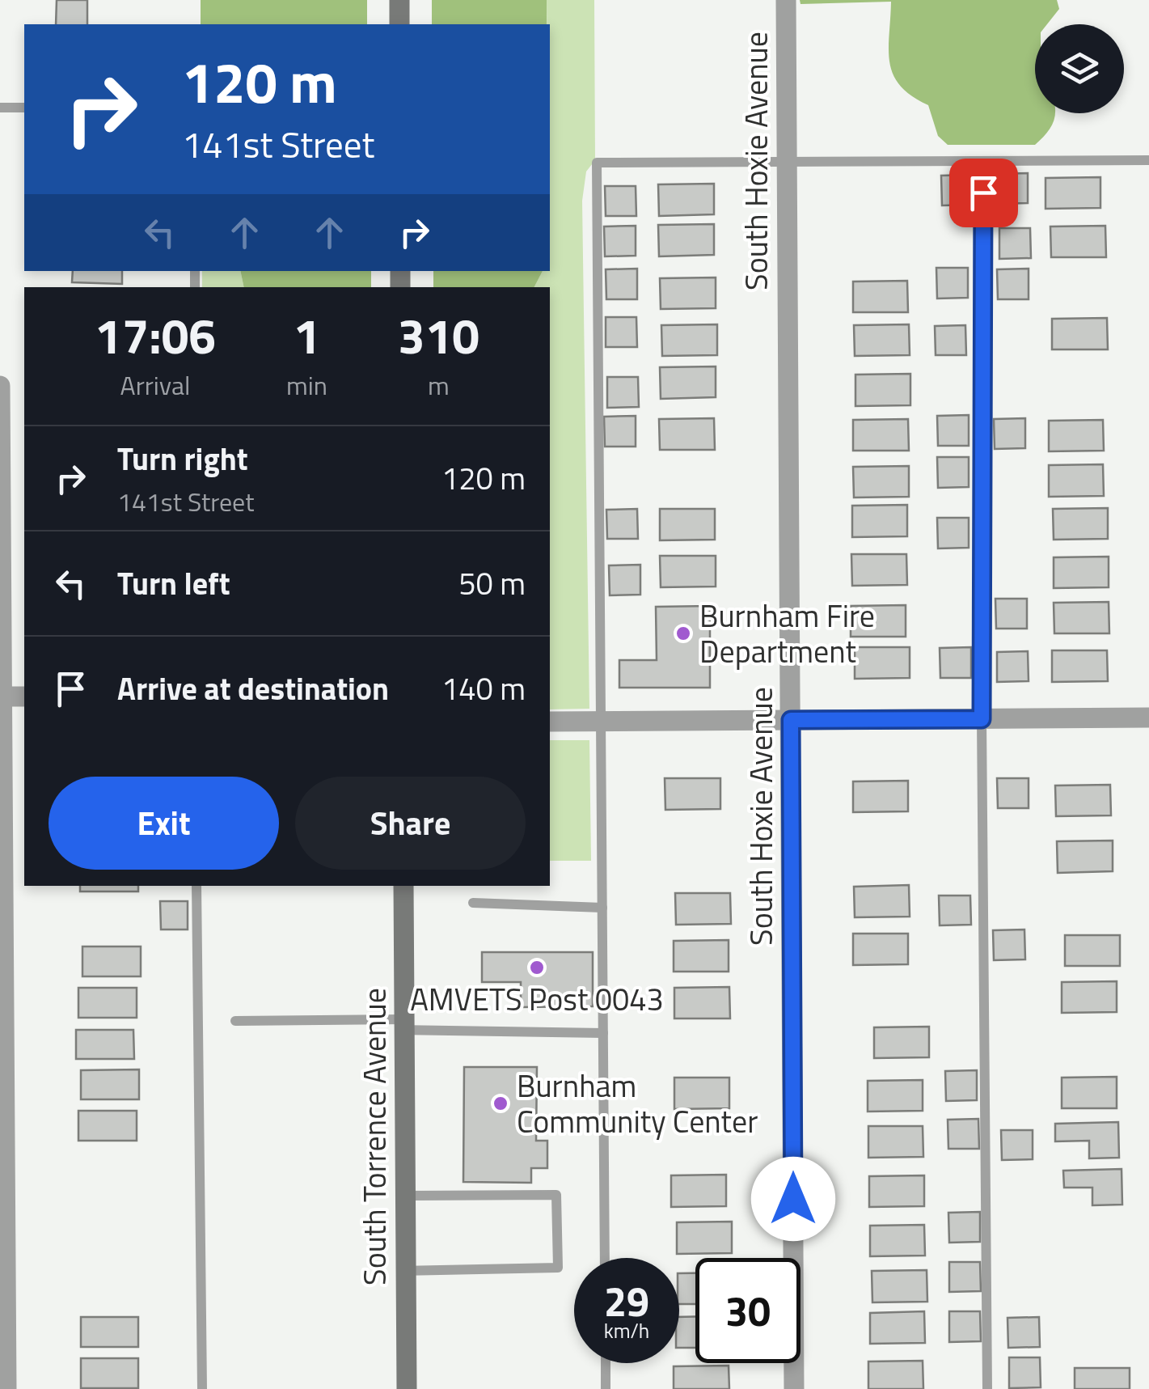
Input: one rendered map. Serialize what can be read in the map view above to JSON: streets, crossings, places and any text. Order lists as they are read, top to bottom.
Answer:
{
  "streets": {
    "main road": ["South Torrence Avenue"],
    "street": ["South Hoxie Avenue"]
  },
  "places": ["Burnham Fire Department", "AMVETS Post 0043", "Burnham Community Center"],
  "page": {
    "turn": ["120 m", "141st Street"],
    "eta": [
      "17:06",
      "Arrival",
      "1",
      "min",
      "310",
      "m"
    ],
    "list": [
      {
        "name": "Turn right",
        "note": "141st Street",
        "value": "120 m"
      },
      {
        "name": "Turn left",
        "value": "50 m"
      },
      {
        "name": "Arrive at destination",
        "value": "140 m"
      }
    ],
    "buttons": ["Exit", "Share"],
    "speed": "29 km/h",
    "limit": "30"
  }
}
